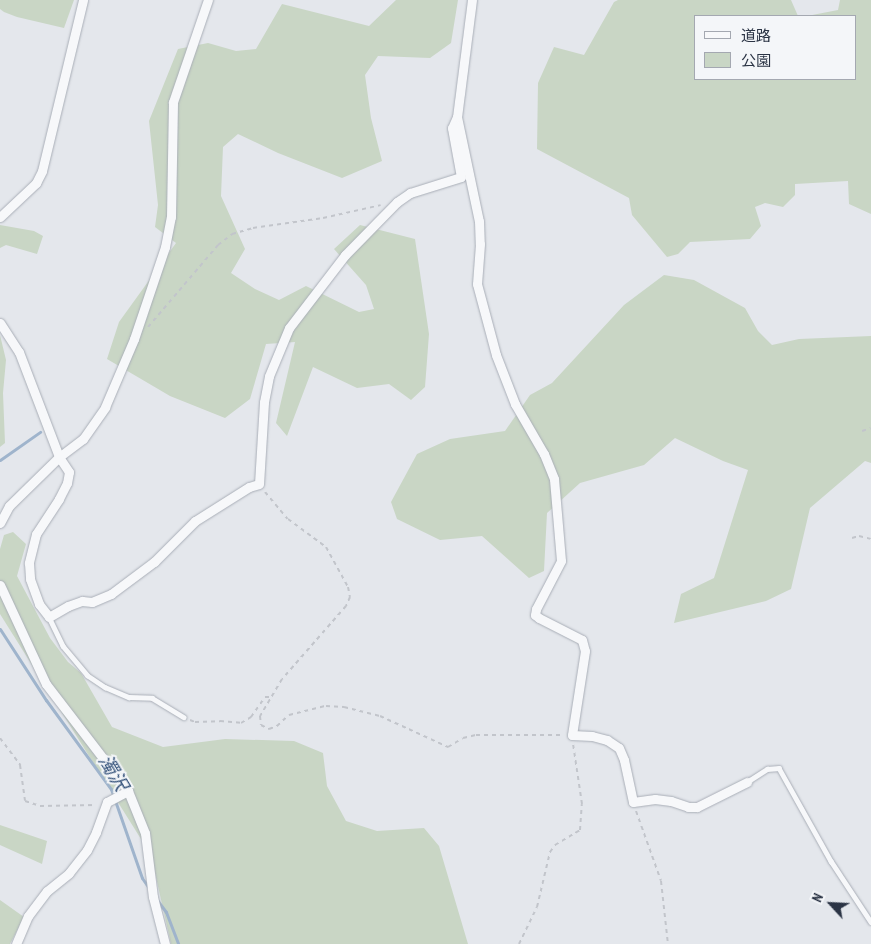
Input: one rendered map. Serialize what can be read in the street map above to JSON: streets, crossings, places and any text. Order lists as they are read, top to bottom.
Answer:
{
  "water": ["濁沢"],
  "legend": ["道路", "公園"],
  "north": "top left"
}
